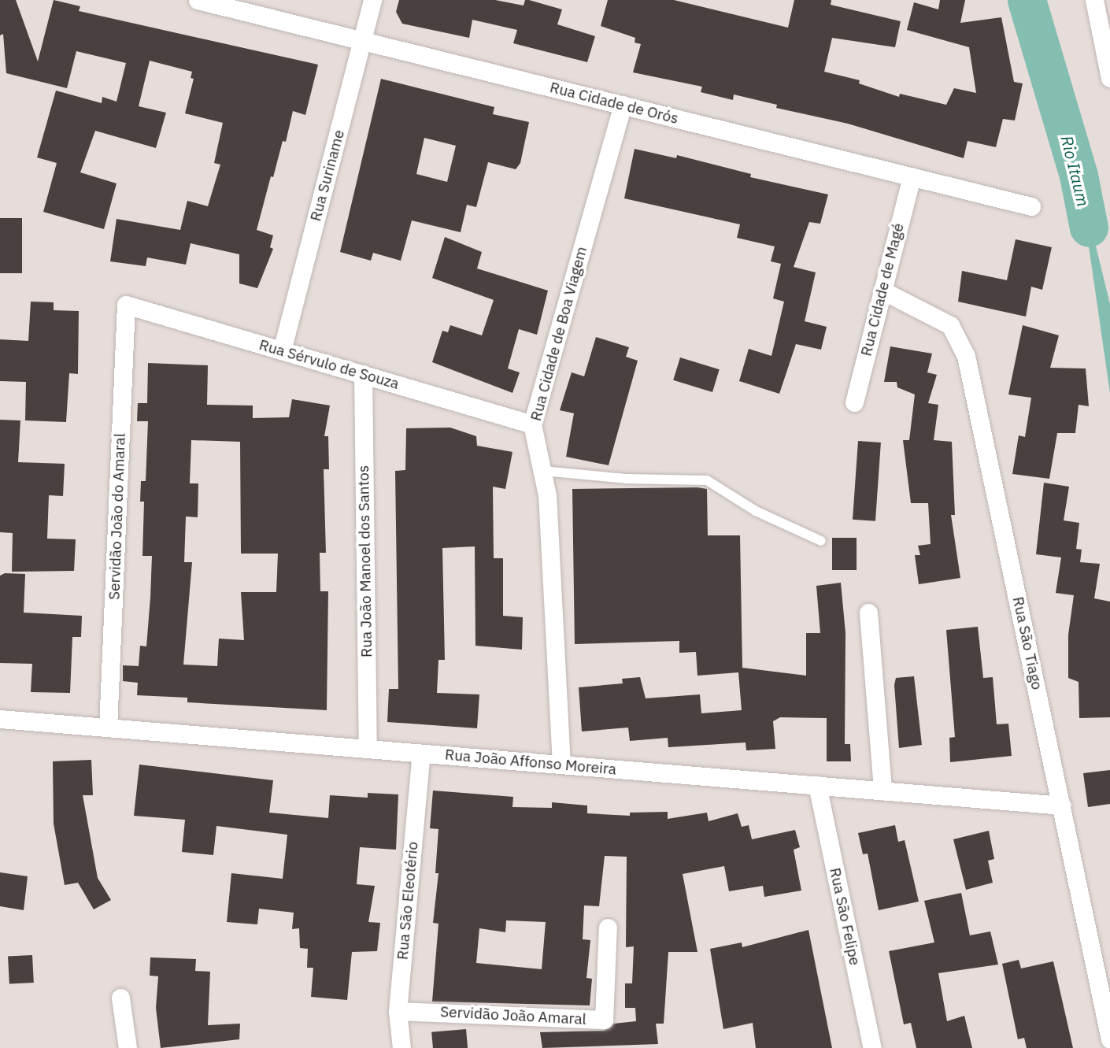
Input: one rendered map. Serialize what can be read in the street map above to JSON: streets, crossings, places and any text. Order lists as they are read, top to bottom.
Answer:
{
  "streets": {
    "street": [
      "Rua Cidade de Orós",
      "Rua Suriname",
      "Rua Cidade de Magé",
      "Rua Cidade de Boa Viagem",
      "Rua Sérvulo de Souza",
      "Servidão João do Amaral",
      "Rua João Manoel dos Santos",
      "Rua São Tiago",
      "Rua João Affonso Moreira",
      "Rua São Eleotério",
      "Rua São Felipe",
      "Servidão João Amaral"
    ]
  },
  "crossings": [
    ["Rua Cidade de Orós", "Rua Suriname"],
    ["Rua Cidade de Orós", "Rua Cidade de Magé"],
    ["Rua Cidade de Orós", "Rua Cidade de Boa Viagem"],
    ["Rua Suriname", "Rua Sérvulo de Souza"],
    ["Rua Cidade de Magé", "Rua São Tiago"],
    ["Rua Cidade de Boa Viagem", "Rua Sérvulo de Souza"],
    ["Rua Cidade de Boa Viagem", "Rua João Affonso Moreira"],
    ["Rua Sérvulo de Souza", "Servidão João do Amaral"],
    ["Rua Sérvulo de Souza", "Rua João Manoel dos Santos"],
    ["Servidão João do Amaral", "Rua João Affonso Moreira"],
    ["Rua João Manoel dos Santos", "Rua João Affonso Moreira"],
    ["Rua São Tiago", "Rua João Affonso Moreira"],
    ["Rua João Affonso Moreira", "Rua São Eleotério"],
    ["Rua João Affonso Moreira", "Rua São Felipe"],
    ["Rua São Eleotério", "Servidão João Amaral"]
  ],
  "water": ["Rio Itaum"]
}
